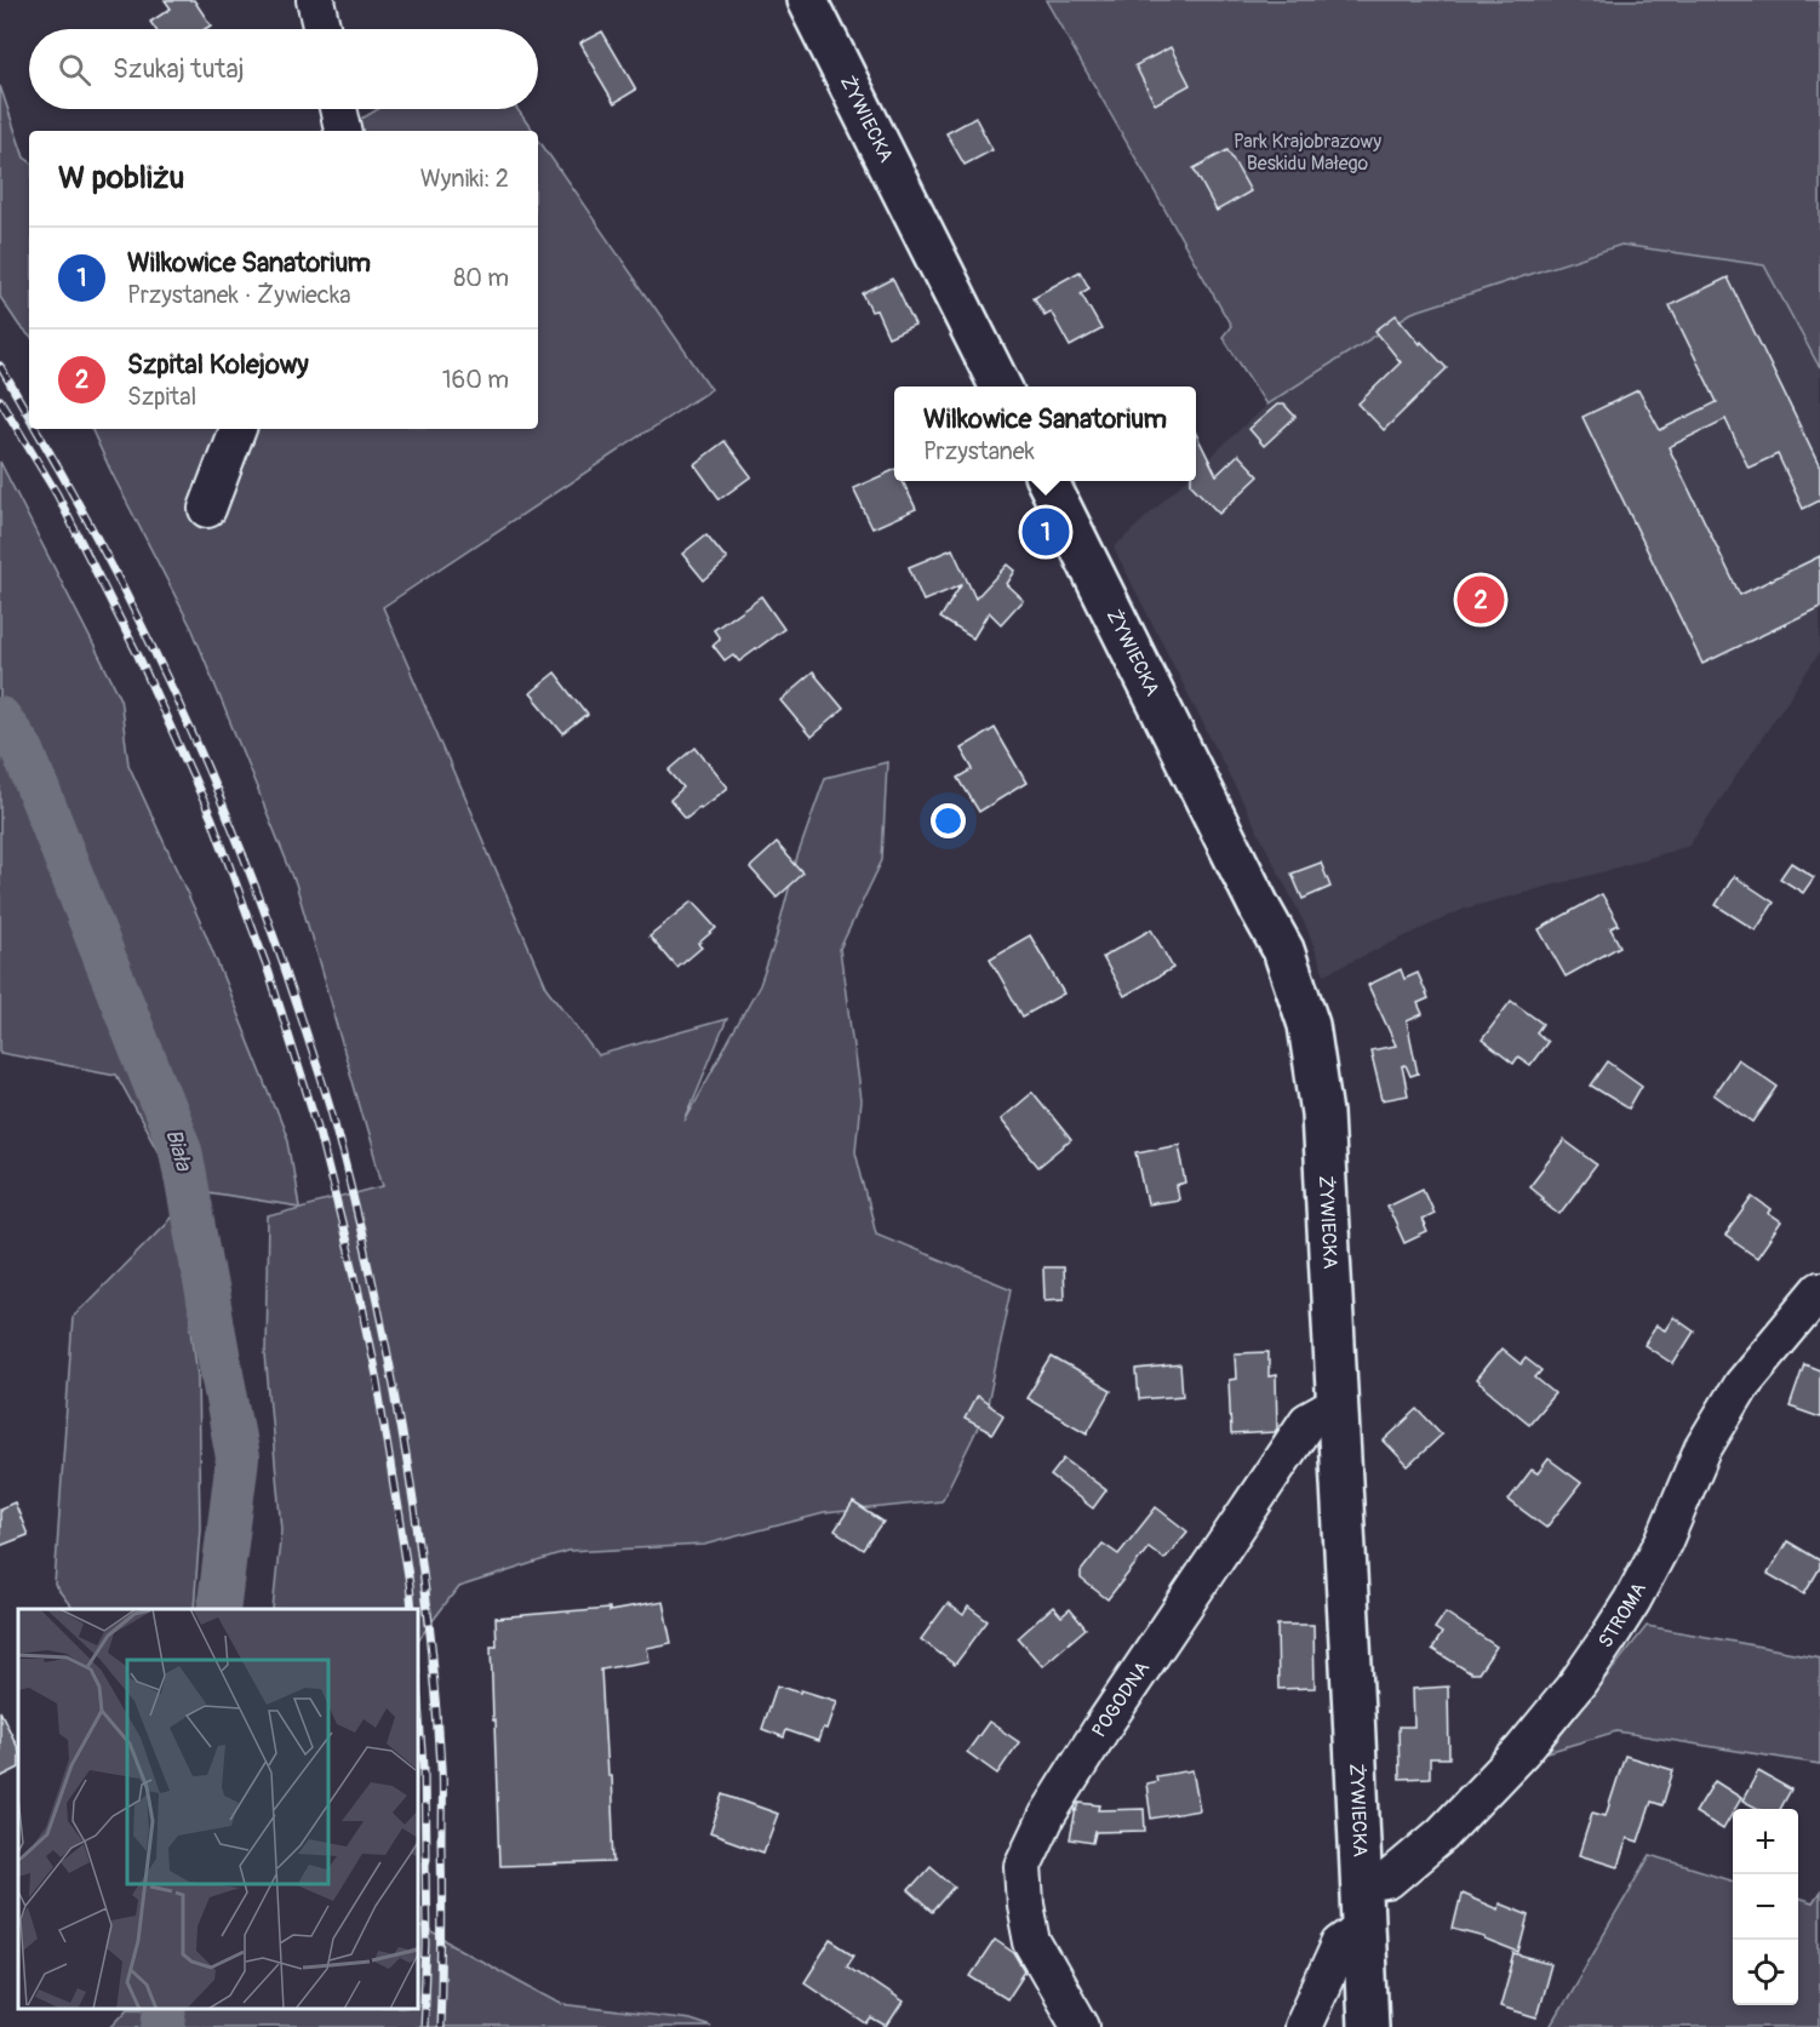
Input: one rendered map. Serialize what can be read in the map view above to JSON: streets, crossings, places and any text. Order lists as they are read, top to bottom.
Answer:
{
  "streets": {
    "main road": ["ŻYWIECKA"],
    "street": ["STROMA", "POGODNA"]
  },
  "crossings": [
    ["ŻYWIECKA", "STROMA"],
    ["ŻYWIECKA", "POGODNA"]
  ],
  "water": ["Biała"],
  "parks": ["Park Krajobrazowy Beskidu Małego"],
  "page": {
    "search": "Szukaj tutaj",
    "heading": ["W pobliżu", "Wyniki: 2"],
    "list": [
      {
        "mark": "1",
        "name": "Wilkowice Sanatorium",
        "note": "Przystanek · Żywiecka",
        "value": "80 m"
      },
      {
        "mark": "2",
        "name": "Szpital Kolejowy",
        "note": "Szpital",
        "value": "160 m"
      }
    ],
    "popup": ["Wilkowice Sanatorium", "Przystanek"],
    "pins": ["1", "2"],
    "map_buttons": ["+", "−"]
  }
}
